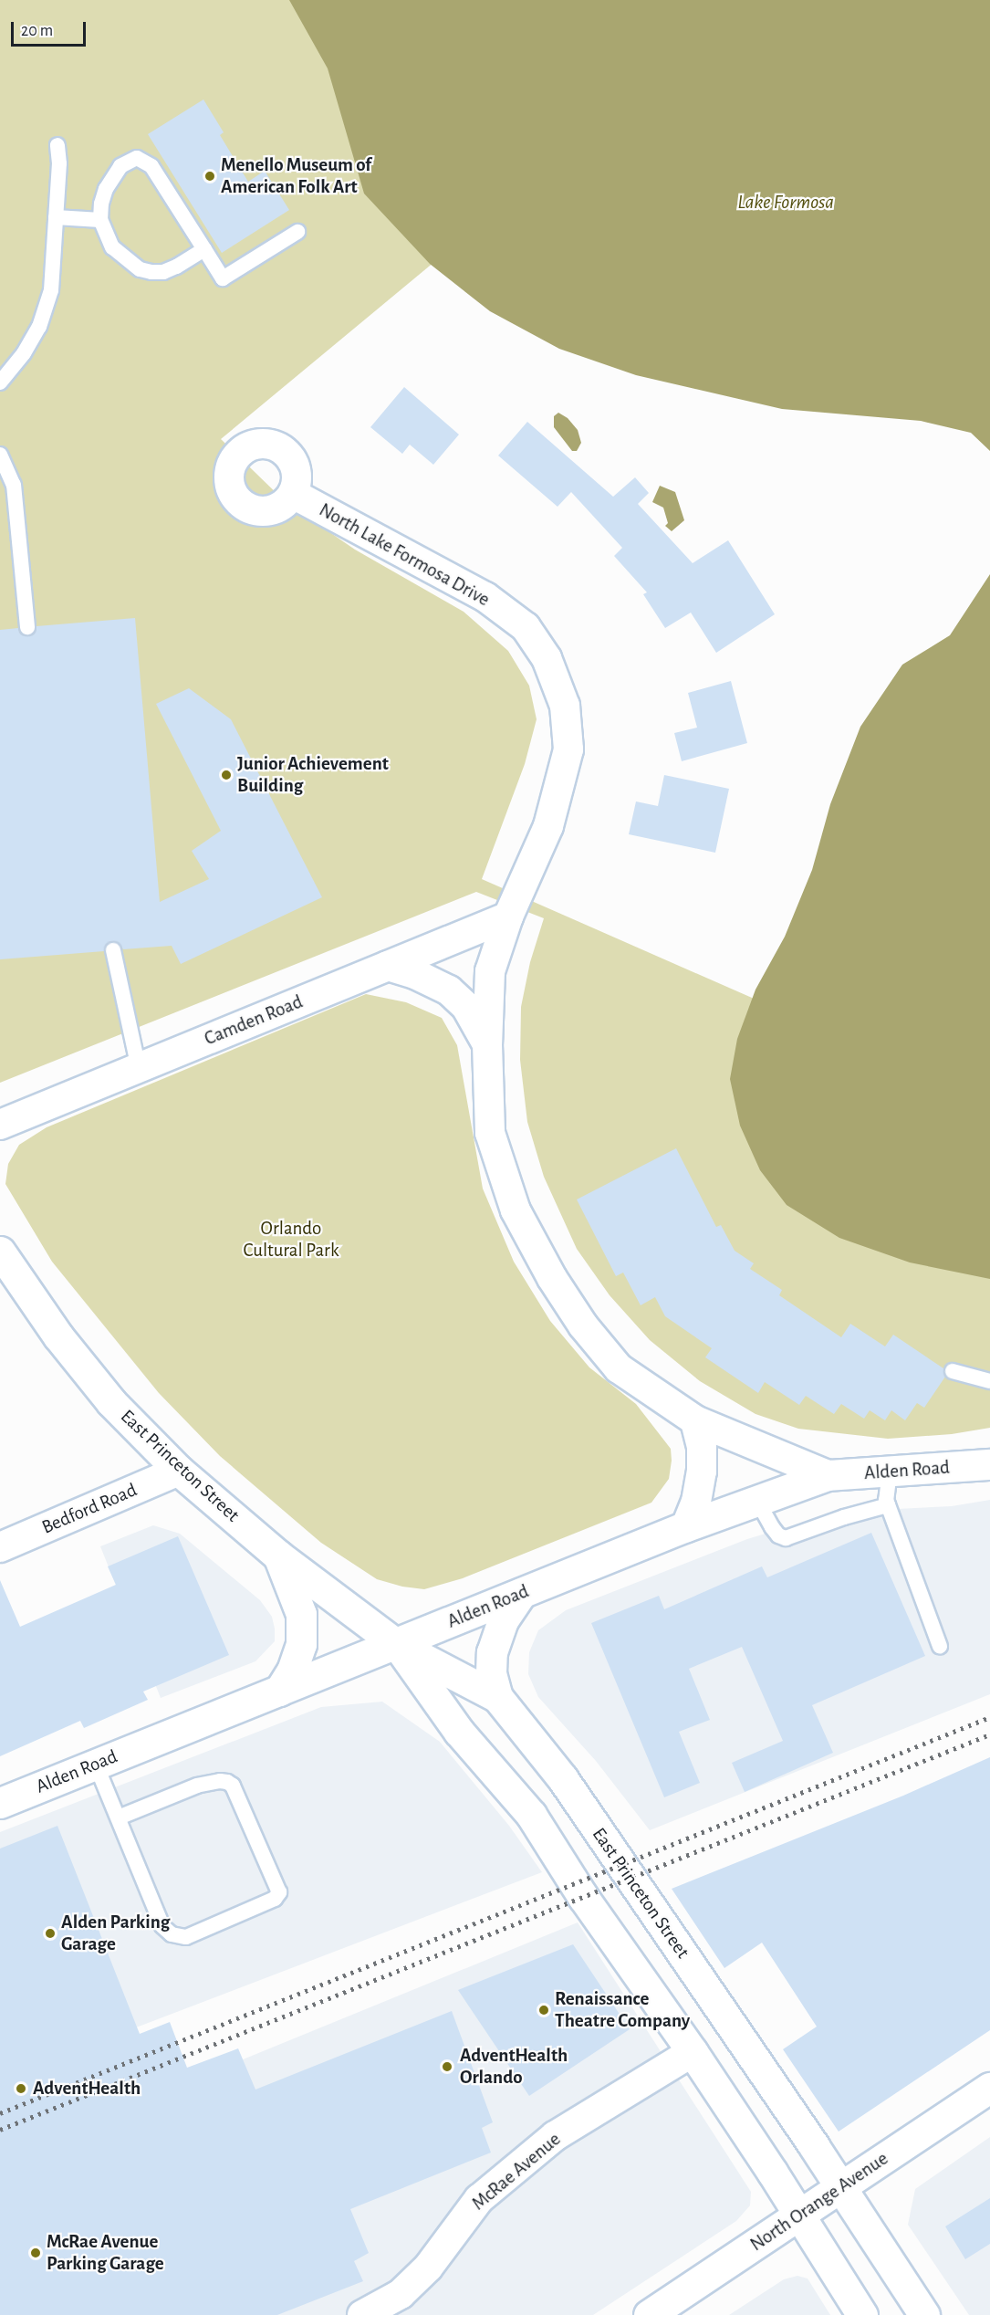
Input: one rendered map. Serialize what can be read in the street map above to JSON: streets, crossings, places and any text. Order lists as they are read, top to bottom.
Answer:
{
  "streets": {
    "main road": ["East Princeton Street", "Alden Road", "North Orange Avenue"],
    "street": [
      "North Lake Formosa Drive",
      "Camden Road",
      "Bedford Road",
      "McRae Avenue"
    ]
  },
  "crossings": [
    ["North Lake Formosa Drive", "Camden Road"],
    ["North Lake Formosa Drive", "Alden Road"],
    ["East Princeton Street", "Alden Road"],
    ["East Princeton Street", "Bedford Road"],
    ["East Princeton Street", "McRae Avenue"],
    ["East Princeton Street", "North Orange Avenue"]
  ],
  "water": ["Lake Formosa"],
  "parks": ["Orlando Cultural Park"],
  "places": [
    "Menello Museum of American Folk Art",
    "Junior Achievement Building",
    "Alden Parking Garage",
    "Renaissance Theatre Company",
    "AdventHealth Orlando",
    "AdventHealth",
    "McRae Avenue Parking Garage"
  ],
  "scale_bar": "20 m"
}
